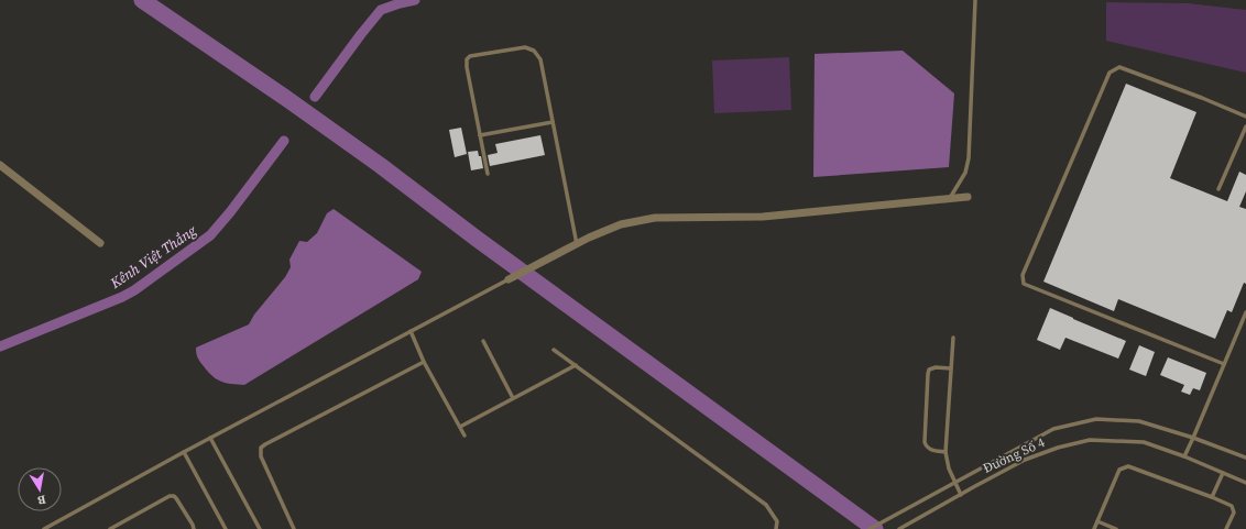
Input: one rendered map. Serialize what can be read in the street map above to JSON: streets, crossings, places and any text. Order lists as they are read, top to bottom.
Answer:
{
  "streets": {
    "lane": ["Đường Số 4"]
  },
  "water": ["Kênh Việt Thắng"],
  "north": "bottom"
}
